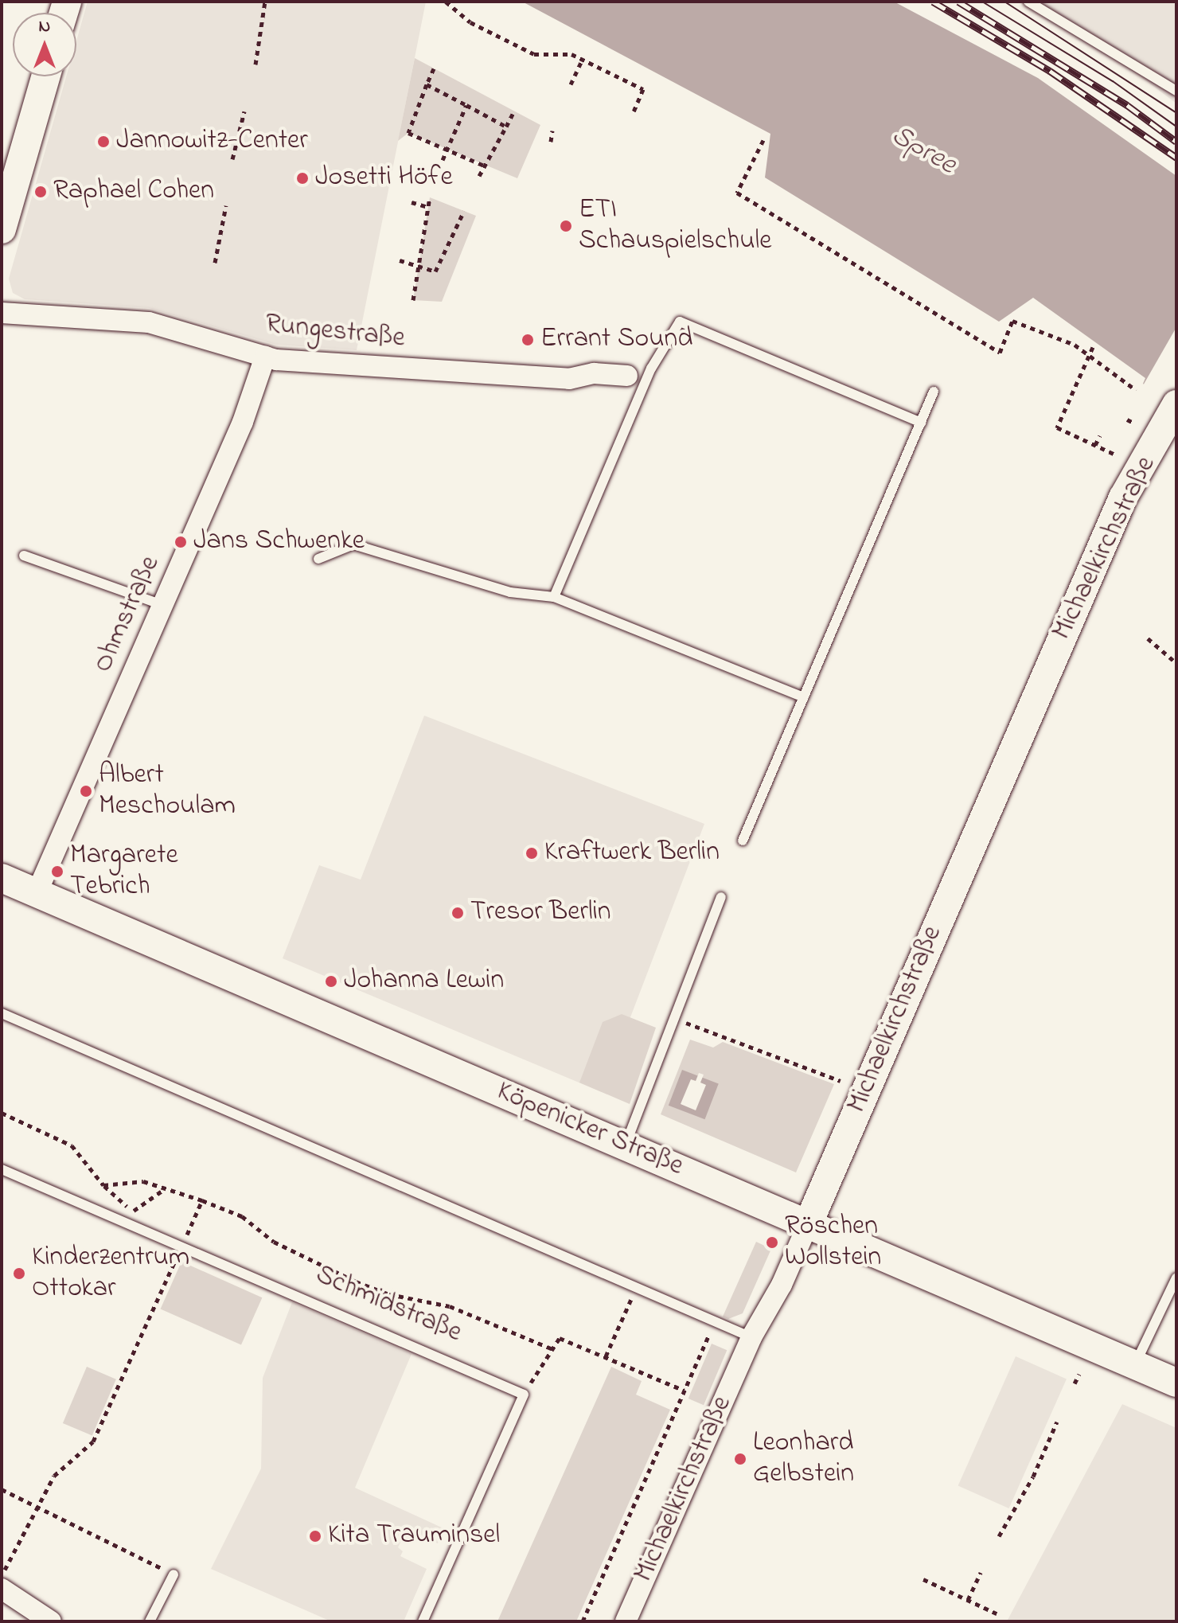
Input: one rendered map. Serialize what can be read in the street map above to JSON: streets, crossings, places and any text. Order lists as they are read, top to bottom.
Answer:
{
  "streets": {
    "main road": ["Michaelkirchstraße", "Köpenicker Straße"],
    "street": ["Rungestraße", "Ohmstraße"],
    "lane": ["Schmidstraße"]
  },
  "crossings": [
    ["Rungestraße", "Ohmstraße"],
    ["Michaelkirchstraße", "Köpenicker Straße"],
    ["Ohmstraße", "Köpenicker Straße"]
  ],
  "water": ["Spree"],
  "places": [
    "Jannowitz-Center",
    "Josetti Höfe",
    "Raphael Cohen",
    "ETI Schauspielschule",
    "Errant Sound",
    "Jans Schwenke",
    "Albert Meschoulam",
    "Kraftwerk Berlin",
    "Margarete Tebrich",
    "Tresor Berlin",
    "Johanna Lewin",
    "Röschen Wollstein",
    "Kinderzentrum Ottokar",
    "Leonhard Gelbstein",
    "Kita Trauminsel"
  ],
  "north": "top"
}
